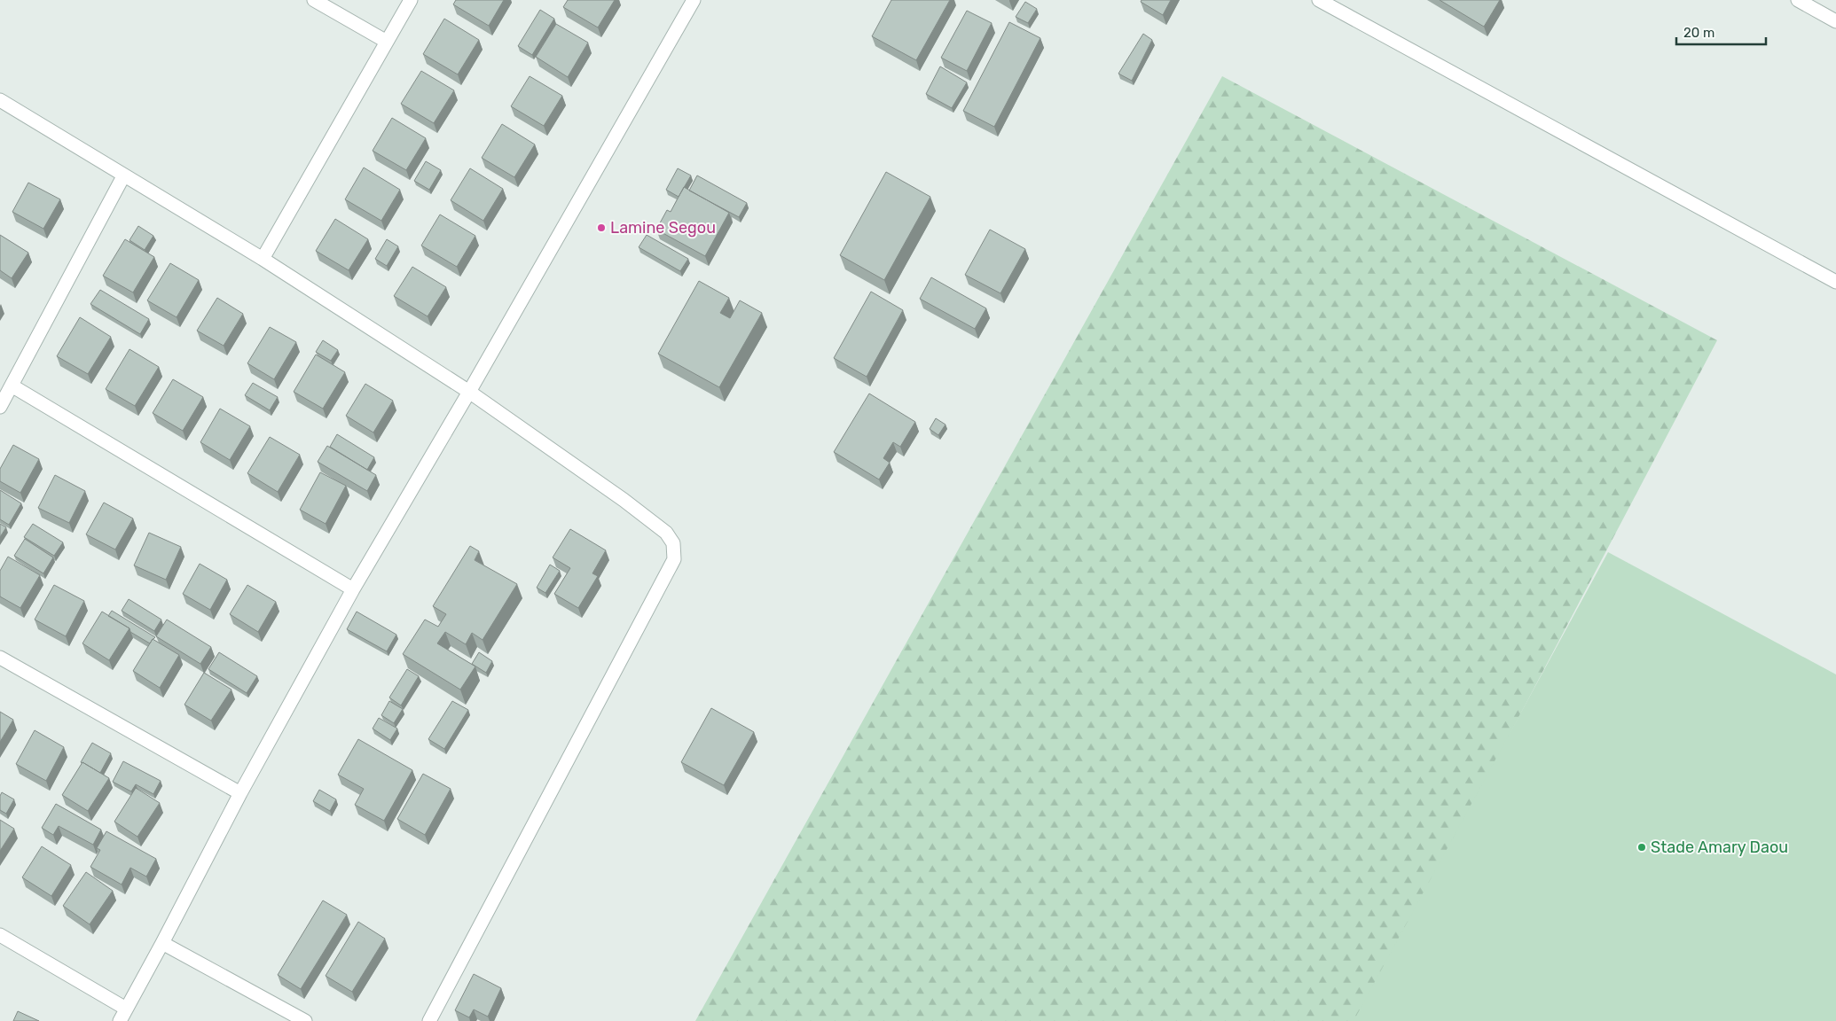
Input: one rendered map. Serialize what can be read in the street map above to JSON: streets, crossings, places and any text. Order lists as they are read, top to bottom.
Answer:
{
  "places": ["Lamine Segou", "Stade Amary Daou"],
  "scale_bar": "20 m"
}
